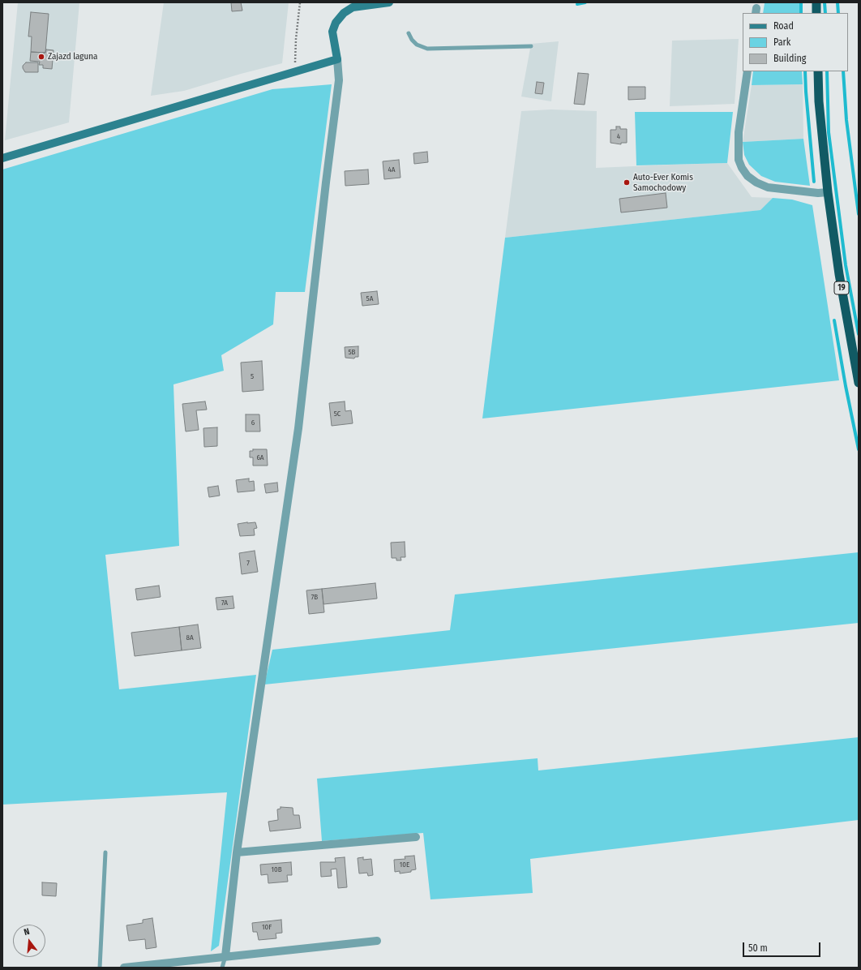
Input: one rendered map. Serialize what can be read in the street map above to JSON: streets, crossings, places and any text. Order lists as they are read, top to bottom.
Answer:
{
  "streets": {
    "highway": ["19"]
  },
  "places": ["Zajazd laguna", "Auto-Ever Komis Samochodowy"],
  "house_numbers": [
    "4",
    "4A",
    "5A",
    "5B",
    "5",
    "5C",
    "6",
    "6A",
    "7",
    "7B",
    "7A",
    "8A",
    "10E",
    "10B",
    "10F"
  ],
  "legend": ["Road", "Park", "Building"],
  "scale_bar": "50 m",
  "north": "top"
}
